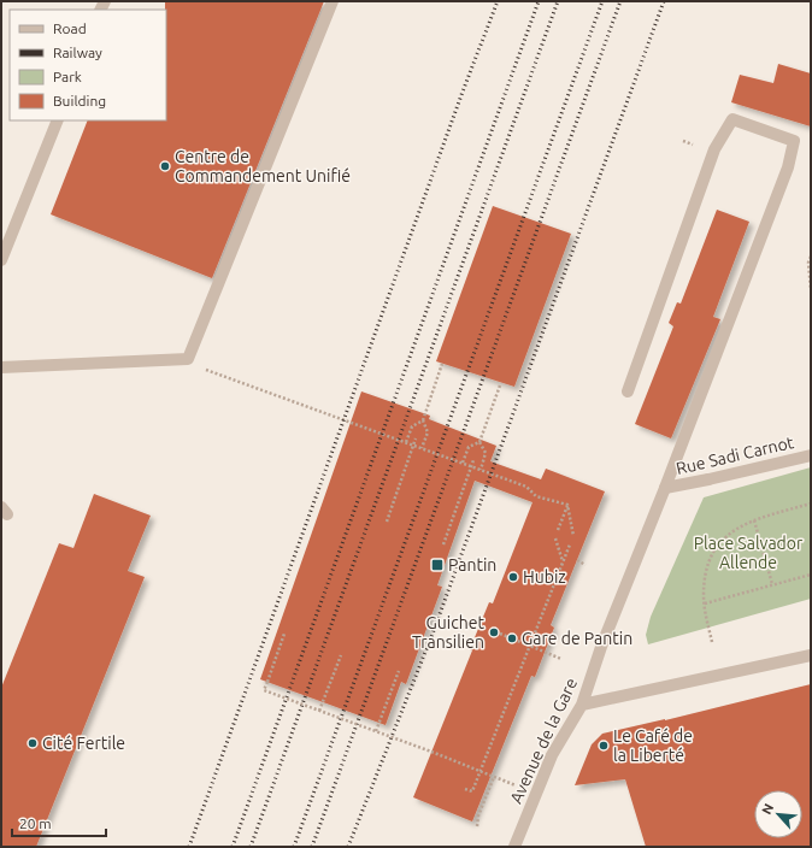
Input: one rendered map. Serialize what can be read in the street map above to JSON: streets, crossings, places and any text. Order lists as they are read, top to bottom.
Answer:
{
  "streets": {
    "street": ["Rue Sadi Carnot", "Avenue de la Gare"]
  },
  "crossings": [
    ["Rue Sadi Carnot", "Avenue de la Gare"]
  ],
  "parks": ["Place Salvador Allende"],
  "places": {
    "other": [
      "Centre de Commandement Unifié",
      "Hubiz",
      "Guichet Transilien",
      "Gare de Pantin",
      "Cité Fertile",
      "Le Café de la Liberté"
    ],
    "transit": ["Pantin"]
  },
  "legend": [
    "Road",
    "Railway",
    "Park",
    "Building"
  ],
  "scale_bar": "20 m",
  "north": "top left"
}
